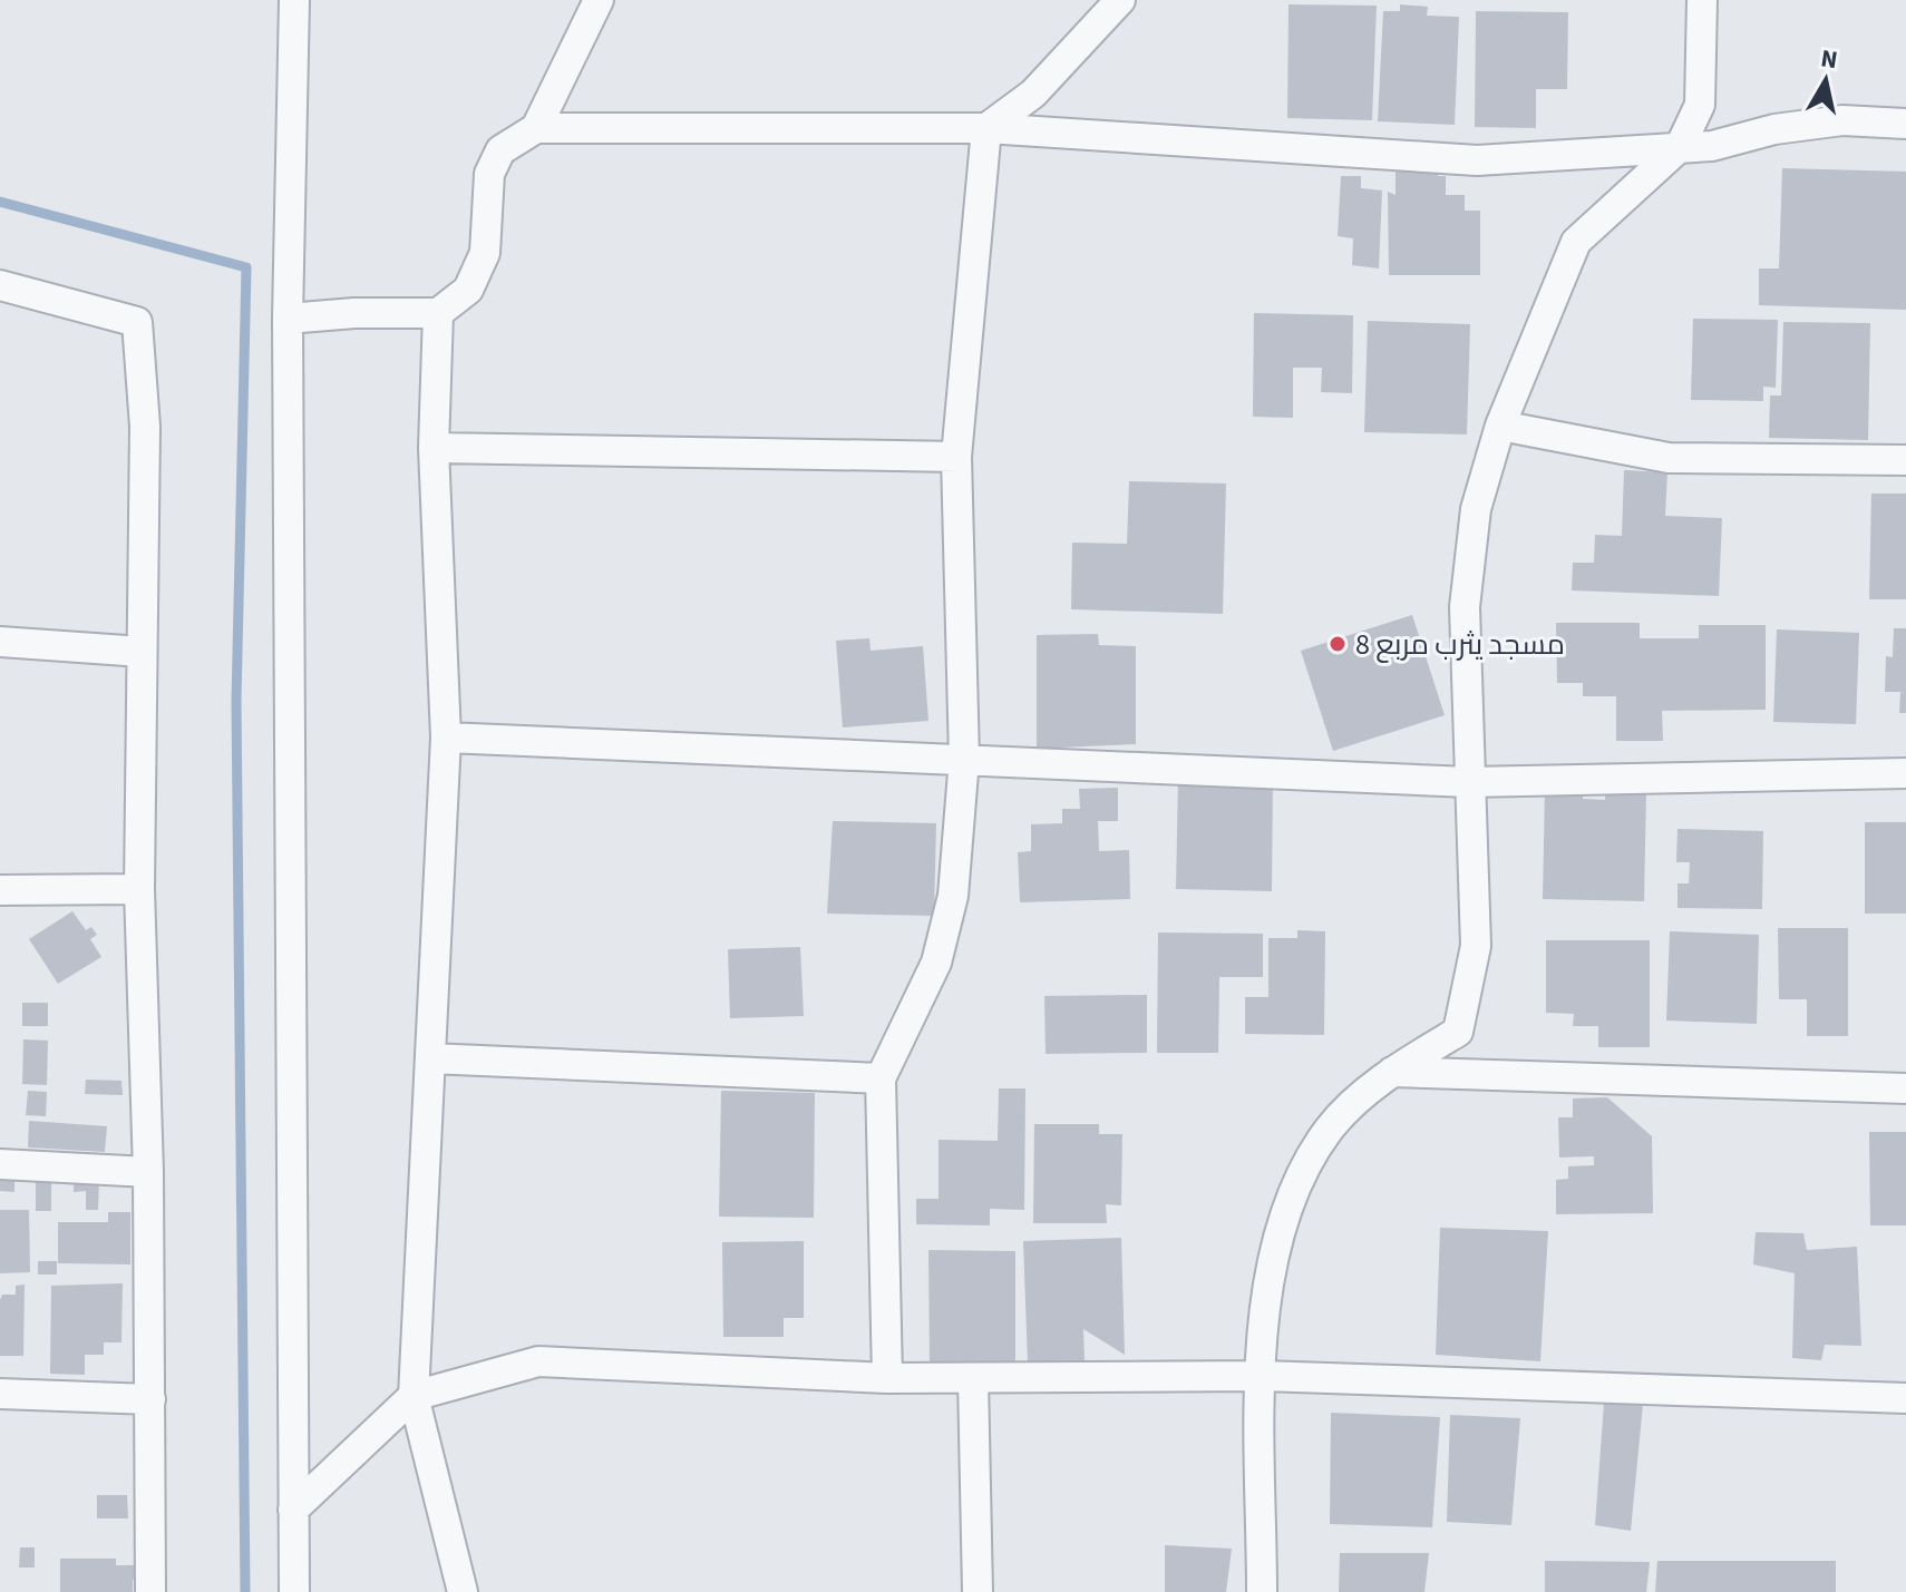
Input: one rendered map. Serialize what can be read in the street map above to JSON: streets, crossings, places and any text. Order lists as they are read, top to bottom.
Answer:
{
  "places": ["مسجد يثرب مربع 8"],
  "north": "top"
}
